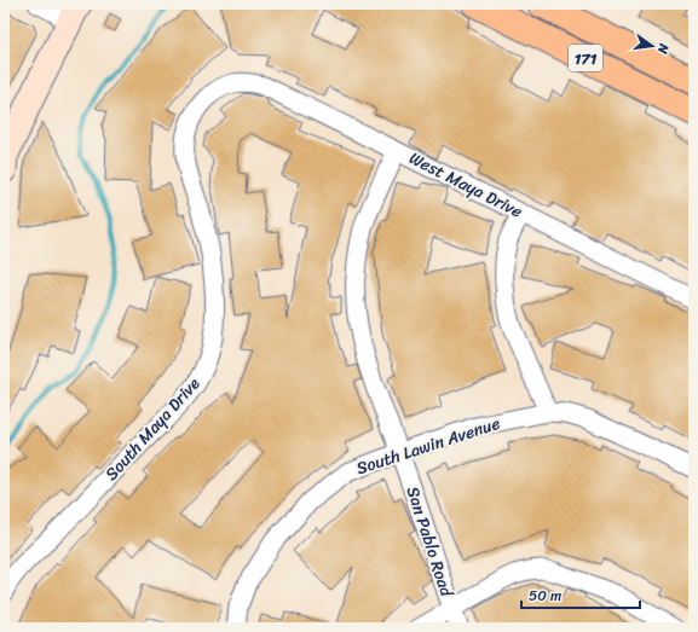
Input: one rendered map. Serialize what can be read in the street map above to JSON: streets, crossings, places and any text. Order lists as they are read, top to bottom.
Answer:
{
  "streets": {
    "main road": ["171"],
    "street": [
      "West Maya Drive",
      "South Maya Drive",
      "South Lawin Avenue",
      "San Pablo Road"
    ]
  },
  "crossings": [
    ["West Maya Drive", "South Maya Drive"],
    ["West Maya Drive", "San Pablo Road"],
    ["South Lawin Avenue", "San Pablo Road"]
  ],
  "scale_bar": "50 m",
  "north": "right"
}
